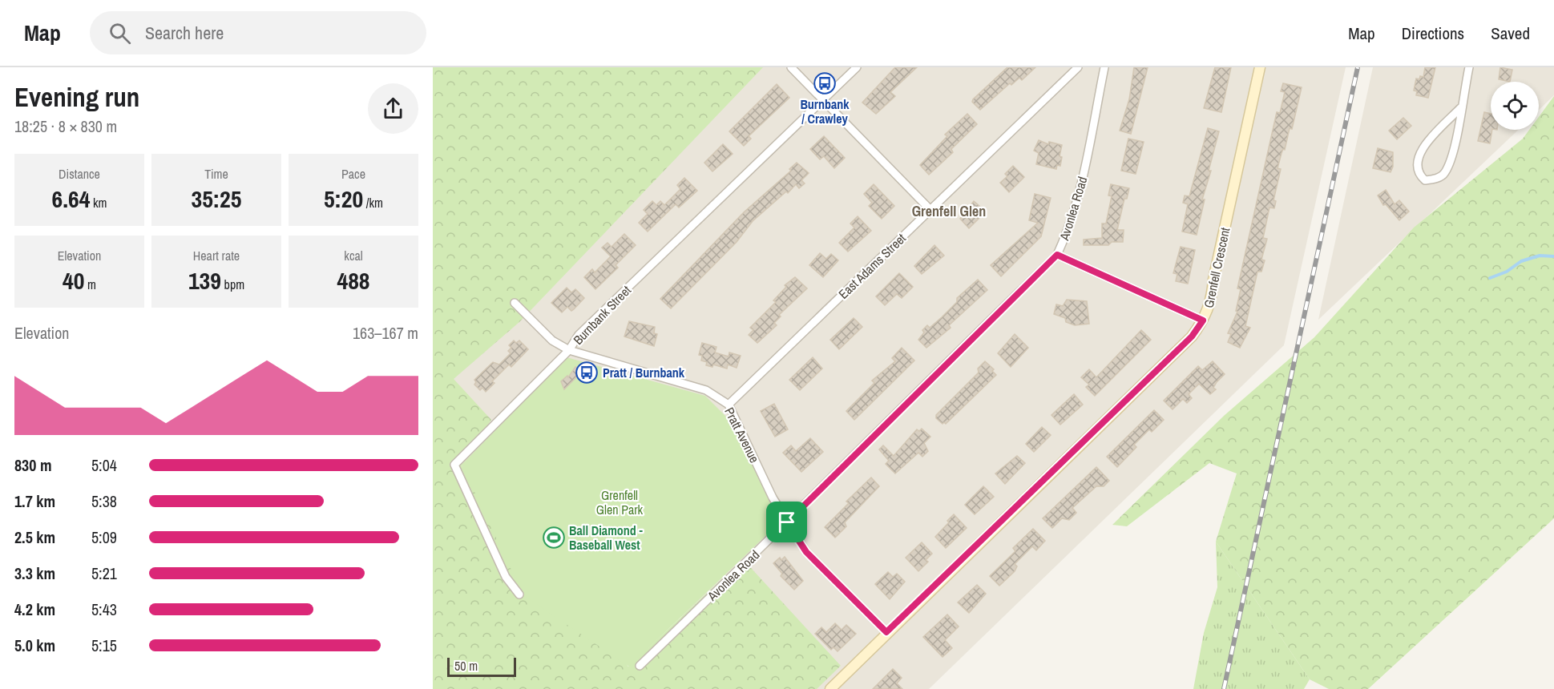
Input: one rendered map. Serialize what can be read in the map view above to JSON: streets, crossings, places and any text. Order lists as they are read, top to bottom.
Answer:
{
  "streets": {
    "street": [
      "Avonlea Road",
      "East Adams Street",
      "Grenfell Crescent",
      "Burnbank Street",
      "Pratt Avenue"
    ]
  },
  "crossings": [
    ["Avonlea Road", "Pratt Avenue"],
    ["East Adams Street", "Pratt Avenue"],
    ["Grenfell Crescent", "Pratt Avenue"],
    ["Burnbank Street", "Pratt Avenue"]
  ],
  "districts": ["Grenfell Glen"],
  "parks": ["Grenfell Glen Park"],
  "places": {
    "bus stop": ["Burnbank / Crawley", "Pratt / Burnbank"],
    "sports": ["Ball Diamond - Baseball West"]
  },
  "scale_bar": "50 m",
  "page": {
    "header": "Map",
    "search": "Search here",
    "nav": ["Map", "Directions", "Saved"],
    "heading": ["Evening run", "18:25 · 8 × 830 m"],
    "stats": [
      ["Distance", "6.64 km"],
      ["Time", "35:25"],
      ["Pace", "5:20 /km"],
      ["Elevation", "40 m"],
      ["Heart rate", "139 bpm"],
      ["kcal", "488"]
    ],
    "chart": ["Elevation", "163–167 m"],
    "list": [
      {
        "name": "830 m",
        "note": "5:04"
      },
      {
        "name": "1.7 km",
        "note": "5:38"
      },
      {
        "name": "2.5 km",
        "note": "5:09"
      },
      {
        "name": "3.3 km",
        "note": "5:21"
      },
      {
        "name": "4.2 km",
        "note": "5:43"
      },
      {
        "name": "5.0 km",
        "note": "5:15"
      }
    ],
    "scale": "50 m"
  }
}
